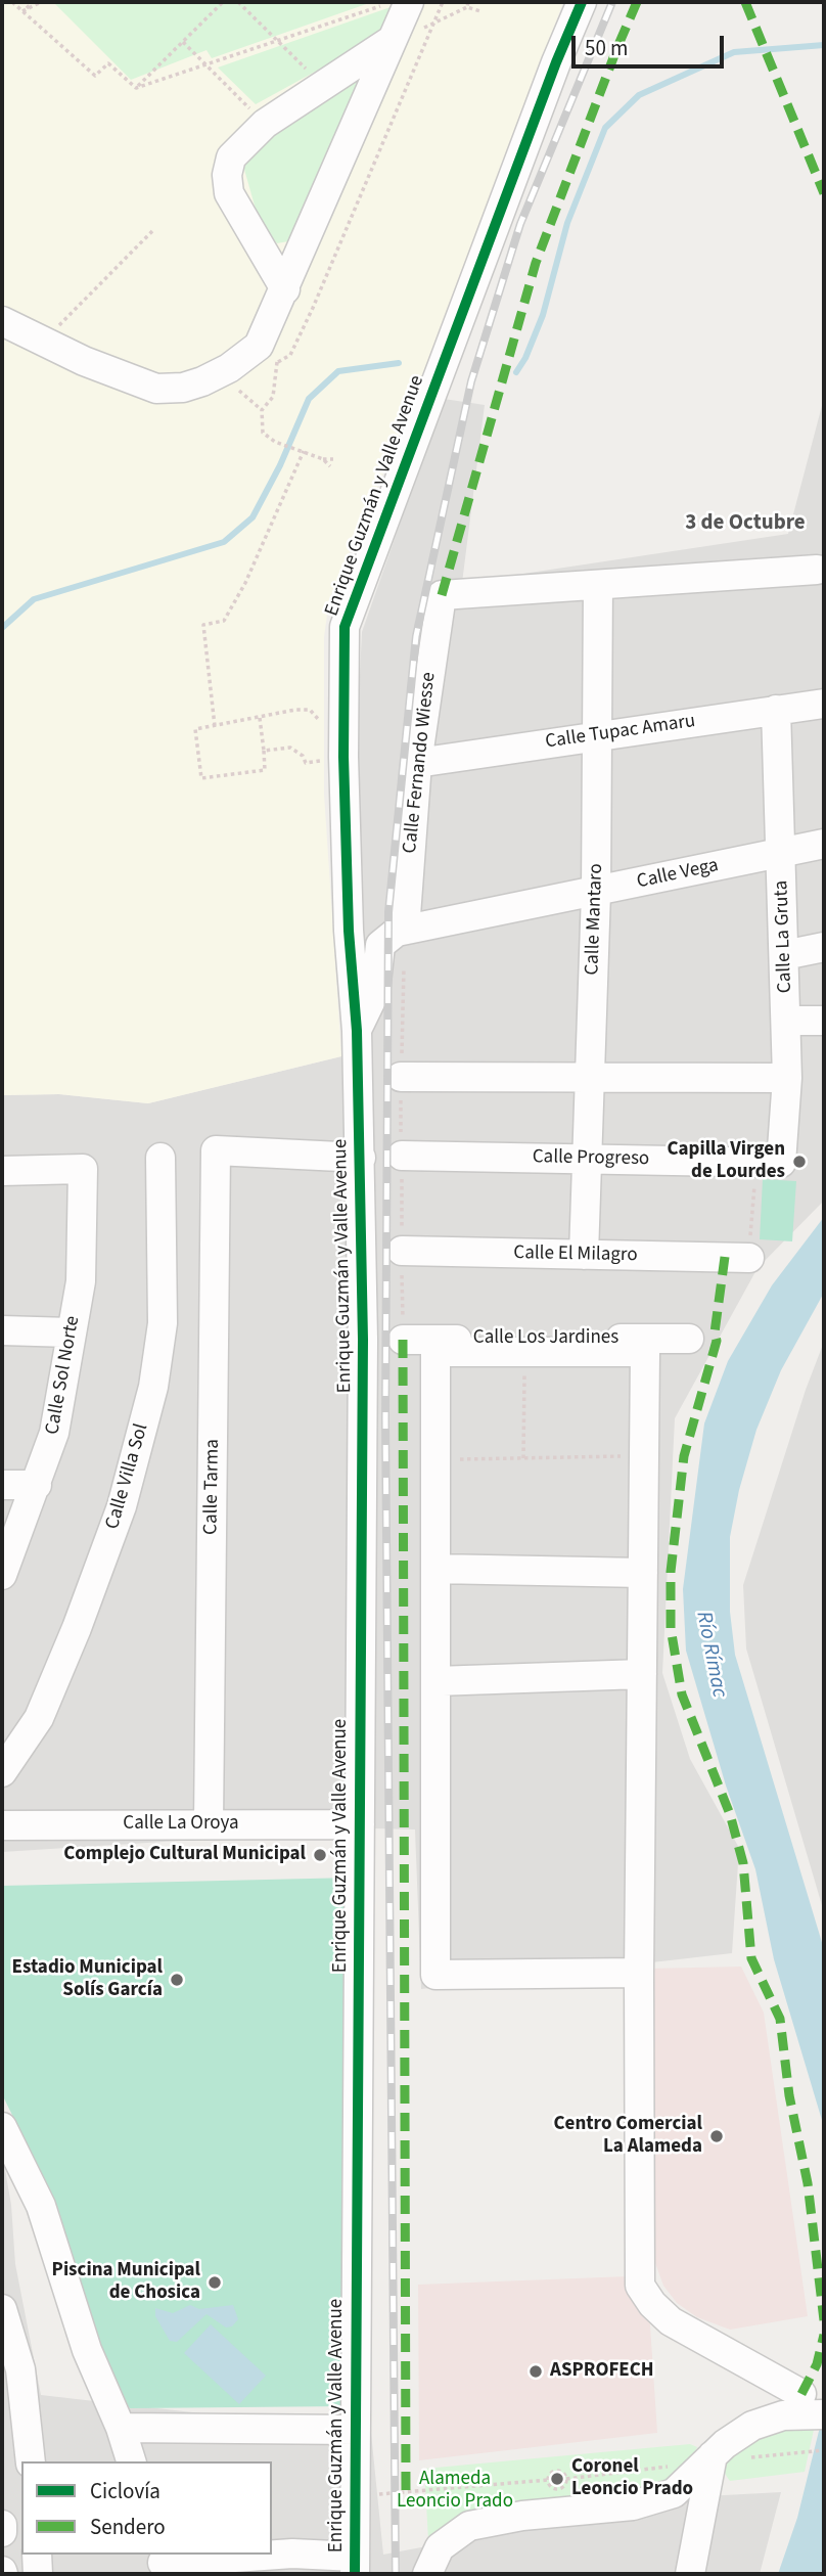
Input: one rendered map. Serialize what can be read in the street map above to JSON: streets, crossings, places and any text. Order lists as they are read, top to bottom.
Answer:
{
  "streets": {
    "street": [
      "Enrique Guzmán y Valle Avenue",
      "Calle Tupac Amaru",
      "Calle Fernando Wiesse",
      "Calle Vega",
      "Calle Mantaro",
      "Calle La Gruta",
      "Calle Progreso",
      "Calle El Milagro",
      "Calle Los Jardines",
      "Calle Sol Norte",
      "Calle Villa Sol",
      "Calle Tarma",
      "Calle La Oroya"
    ]
  },
  "crossings": [
    ["Enrique Guzmán y Valle Avenue", "Calle Tarma"],
    ["Enrique Guzmán y Valle Avenue", "Calle La Oroya"],
    ["Calle Tupac Amaru", "Calle Fernando Wiesse"],
    ["Calle Tupac Amaru", "Calle Mantaro"],
    ["Calle Tupac Amaru", "Calle La Gruta"],
    ["Calle Fernando Wiesse", "Calle Vega"],
    ["Calle Fernando Wiesse", "Calle Mantaro"],
    ["Calle Vega", "Calle Mantaro"],
    ["Calle Vega", "Calle La Gruta"],
    ["Calle Mantaro", "Calle Progreso"],
    ["Calle Mantaro", "Calle El Milagro"],
    ["Calle La Gruta", "Calle Progreso"],
    ["Calle Tarma", "Calle La Oroya"]
  ],
  "districts": ["3 de Octubre"],
  "water": ["Río Rímac"],
  "parks": ["Alameda Leoncio Prado"],
  "places": [
    "Capilla Virgen de Lourdes",
    "Complejo Cultural Municipal",
    "Estadio Municipal Solís García",
    "Centro Comercial La Alameda",
    "Piscina Municipal de Chosica",
    "ASPROFECH",
    "Coronel Leoncio Prado"
  ],
  "legend": ["Ciclovía", "Sendero"],
  "scale_bar": "50 m"
}
